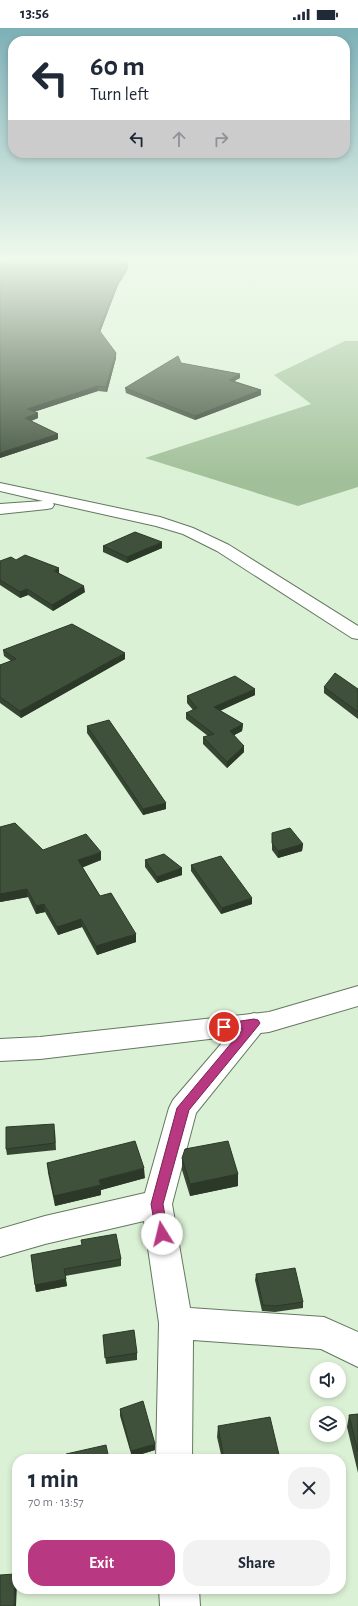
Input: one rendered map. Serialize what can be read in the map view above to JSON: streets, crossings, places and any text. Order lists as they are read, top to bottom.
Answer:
{
  "page": {
    "status": "13:56",
    "turn": ["60 m", "Turn left"],
    "heading": ["1 min", "70 m · 13:57"],
    "buttons": ["Exit", "Share"]
  }
}
